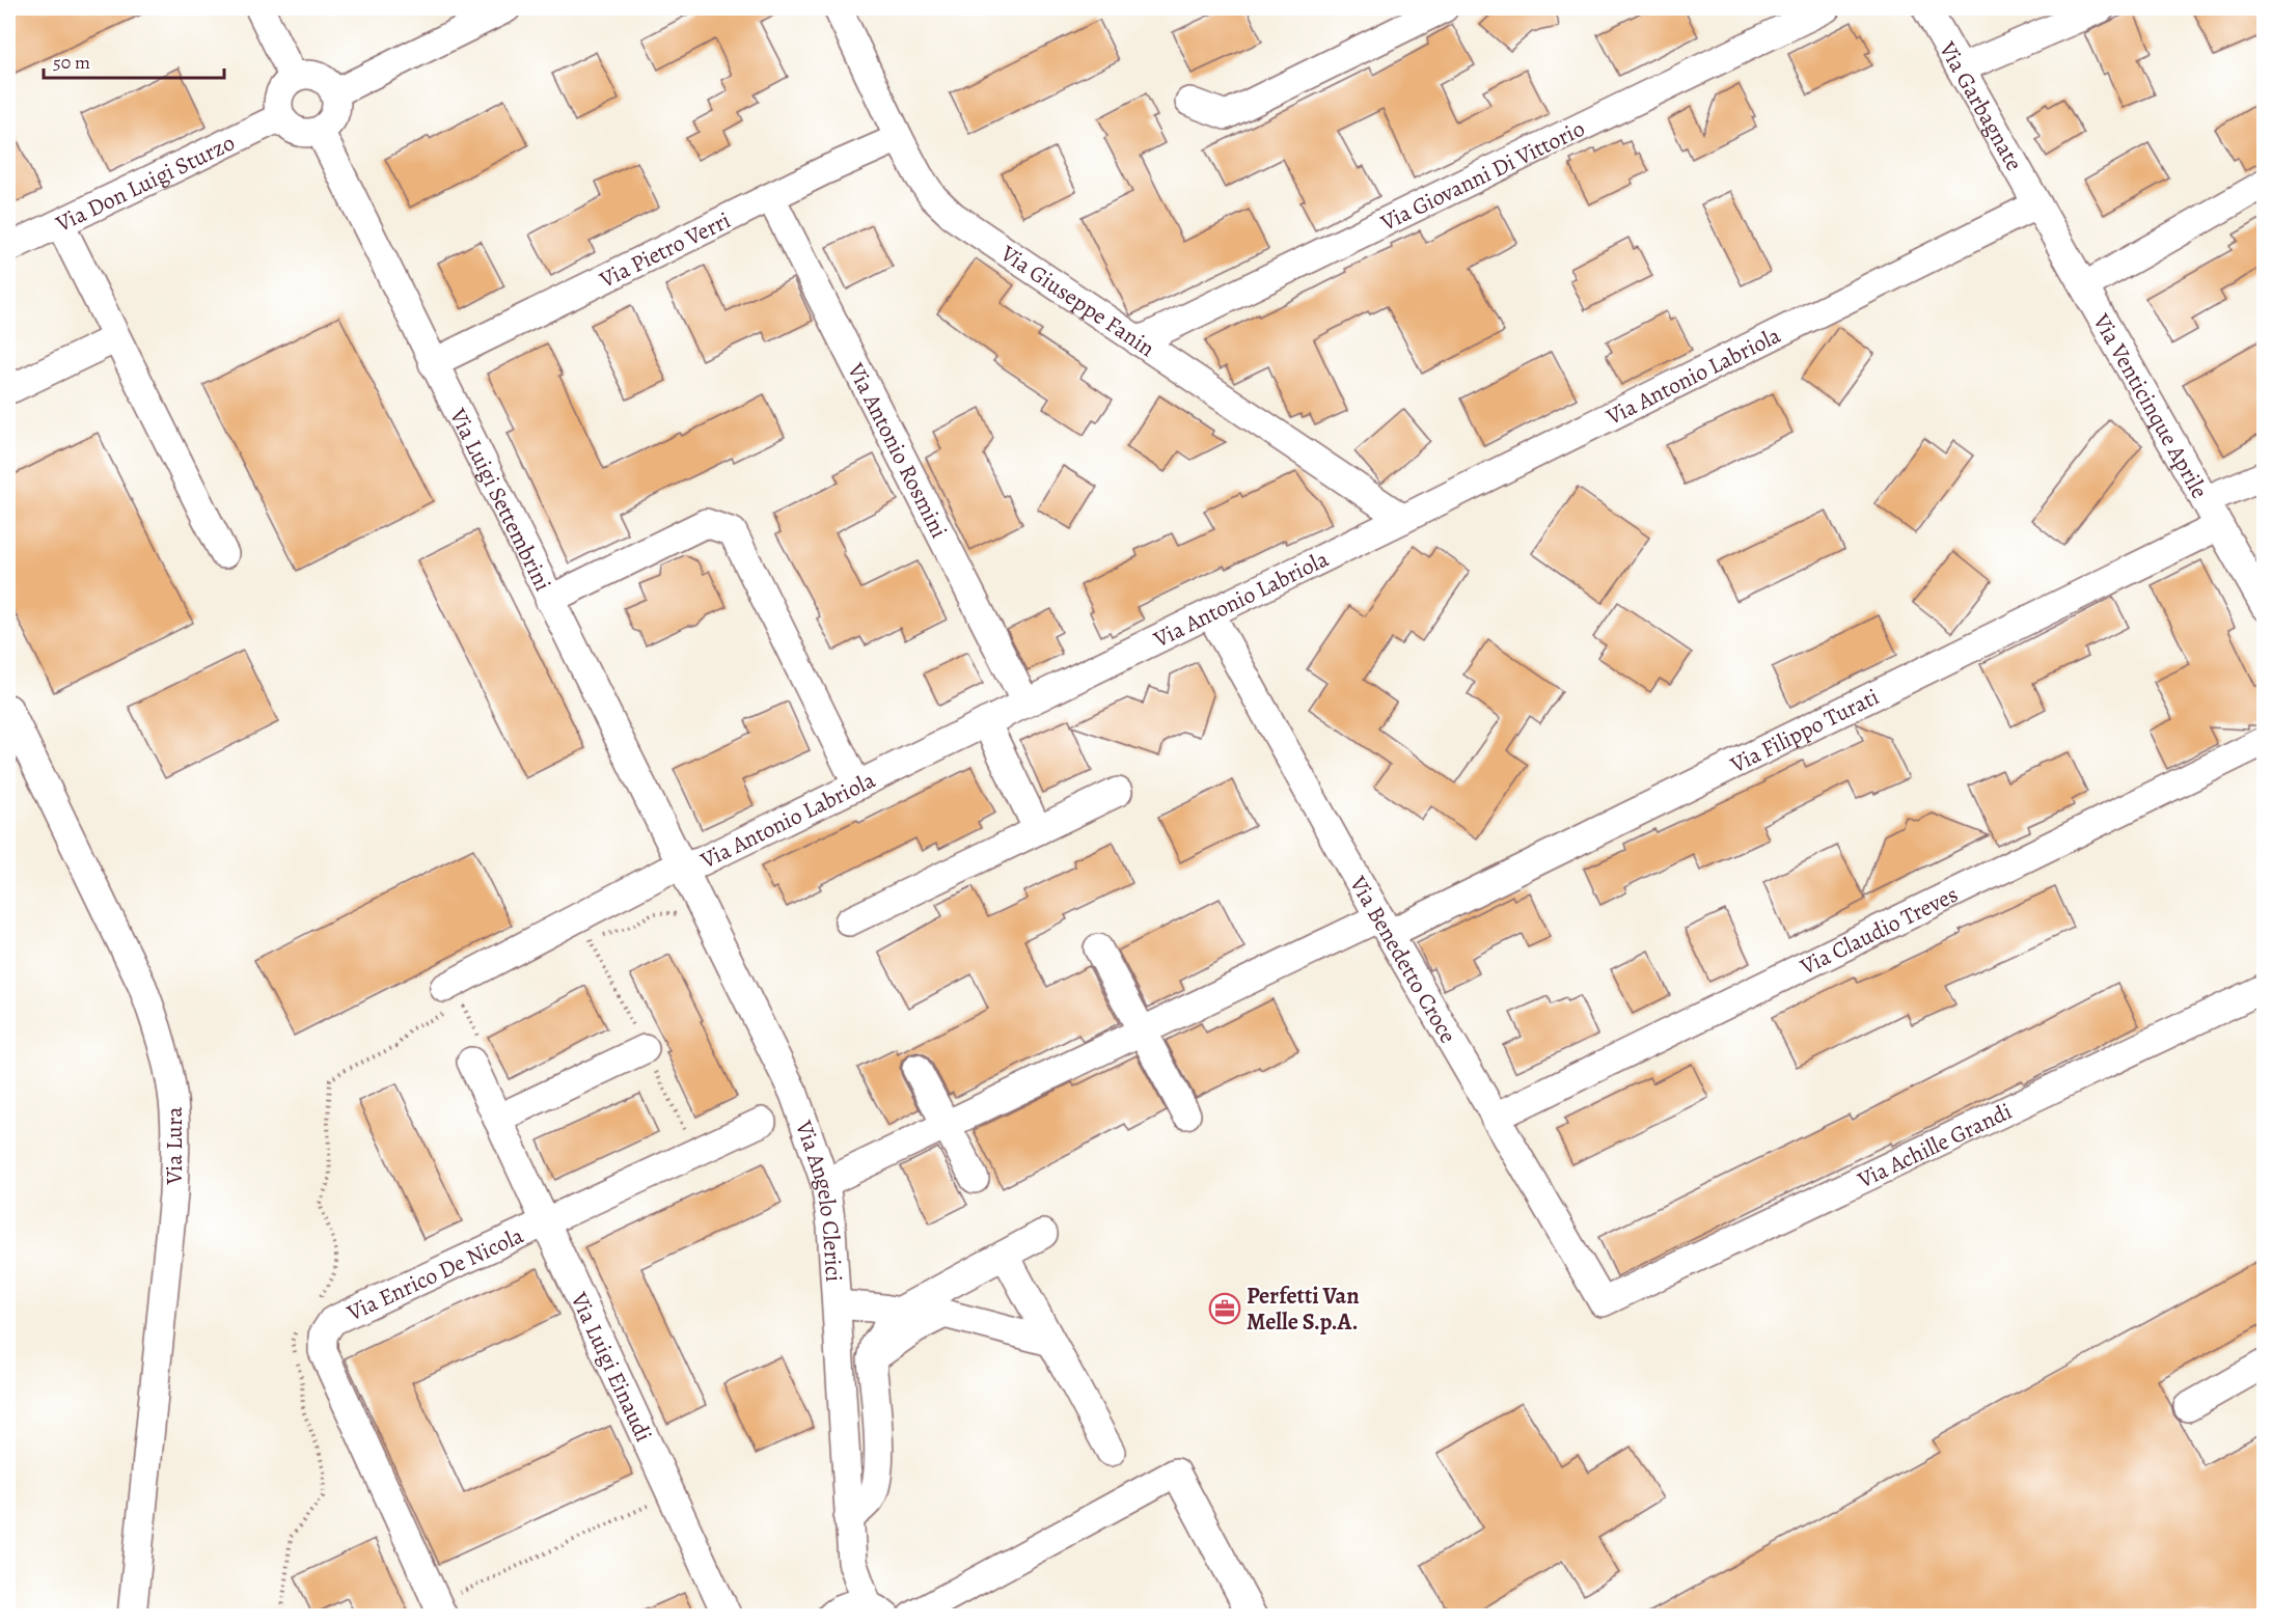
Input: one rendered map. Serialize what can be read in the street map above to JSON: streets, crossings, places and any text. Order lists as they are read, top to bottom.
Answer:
{
  "streets": {
    "street": [
      "Via Garbagnate",
      "Via Giovanni Di Vittorio",
      "Via Don Luigi Sturzo",
      "Via Pietro Verri",
      "Via Giuseppe Fanin",
      "Via Antonio Labriola",
      "Via Venticinque Aprile",
      "Via Antonio Rosmini",
      "Via Luigi Settembrini",
      "Via Filippo Turati",
      "Via Claudio Treves",
      "Via Benedetto Croce",
      "Via Lura",
      "Via Achille Grandi",
      "Via Angelo Clerici",
      "Via Enrico De Nicola",
      "Via Luigi Einaudi"
    ]
  },
  "crossings": [
    ["Via Garbagnate", "Via Antonio Labriola"],
    ["Via Garbagnate", "Via Venticinque Aprile"],
    ["Via Giovanni Di Vittorio", "Via Giuseppe Fanin"],
    ["Via Don Luigi Sturzo", "Via Luigi Settembrini"],
    ["Via Pietro Verri", "Via Giuseppe Fanin"],
    ["Via Pietro Verri", "Via Antonio Rosmini"],
    ["Via Pietro Verri", "Via Luigi Settembrini"],
    ["Via Giuseppe Fanin", "Via Antonio Labriola"],
    ["Via Antonio Labriola", "Via Venticinque Aprile"],
    ["Via Antonio Labriola", "Via Antonio Rosmini"],
    ["Via Antonio Labriola", "Via Luigi Settembrini"],
    ["Via Antonio Labriola", "Via Benedetto Croce"],
    ["Via Antonio Labriola", "Via Angelo Clerici"],
    ["Via Venticinque Aprile", "Via Filippo Turati"],
    ["Via Luigi Settembrini", "Via Angelo Clerici"],
    ["Via Filippo Turati", "Via Benedetto Croce"],
    ["Via Filippo Turati", "Via Angelo Clerici"],
    ["Via Claudio Treves", "Via Benedetto Croce"],
    ["Via Benedetto Croce", "Via Achille Grandi"],
    ["Via Enrico De Nicola", "Via Luigi Einaudi"]
  ],
  "places": {
    "office": ["Perfetti Van Melle S.p.A."]
  },
  "scale_bar": "50 m"
}
